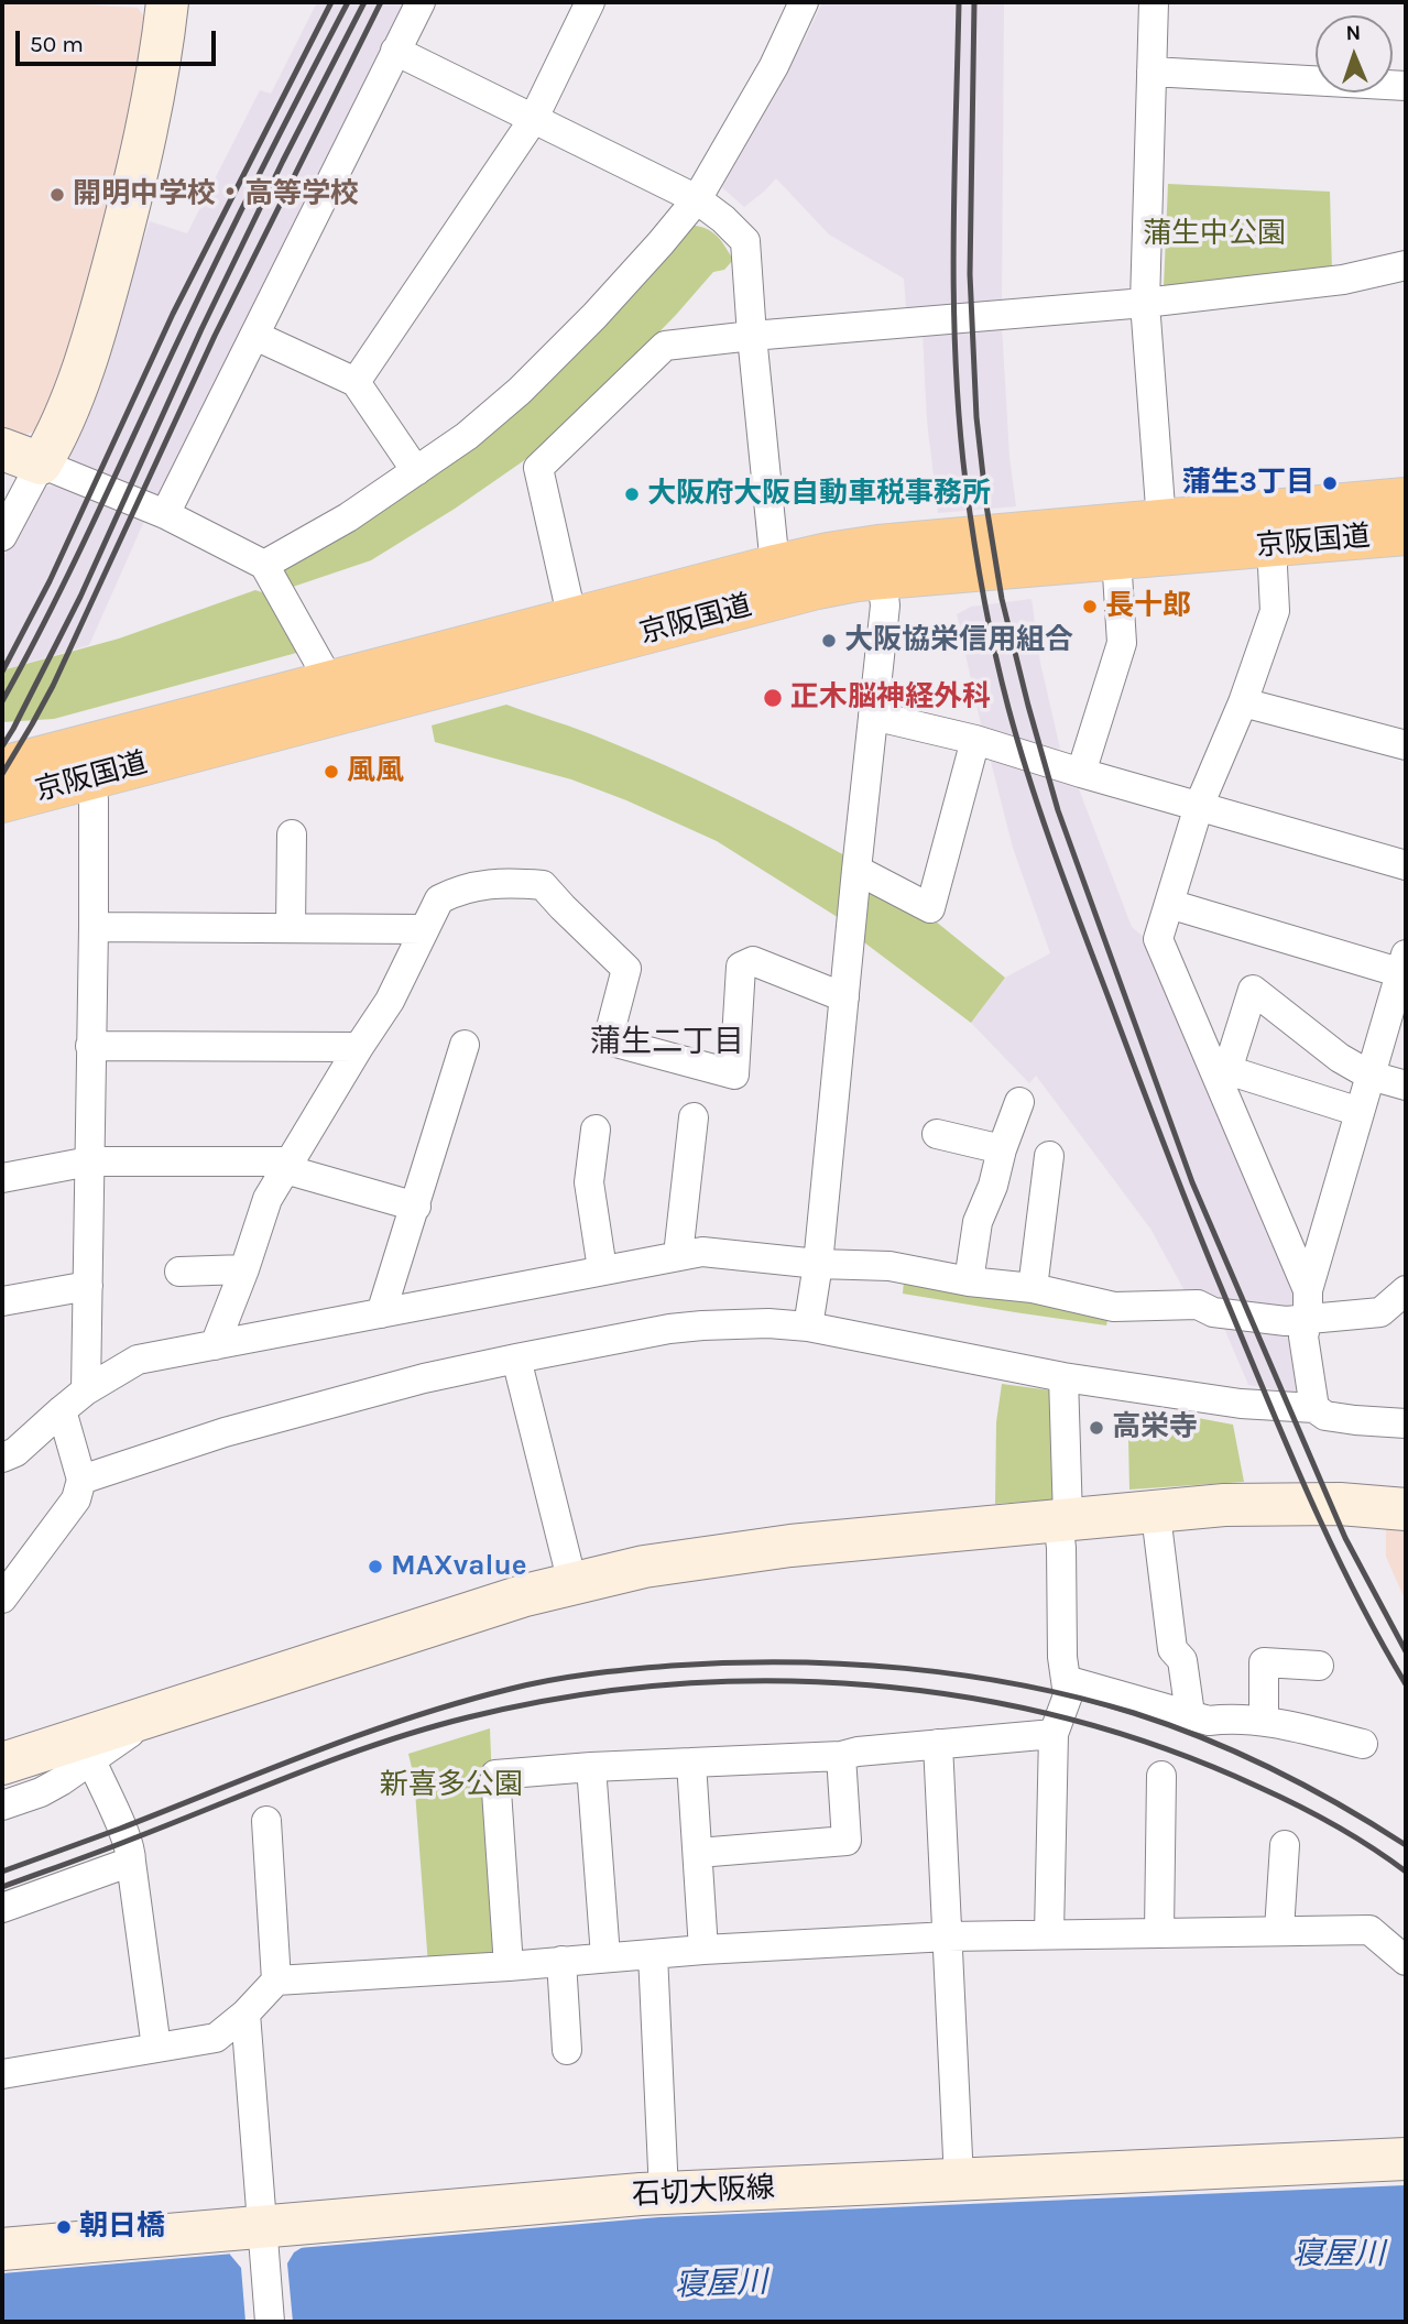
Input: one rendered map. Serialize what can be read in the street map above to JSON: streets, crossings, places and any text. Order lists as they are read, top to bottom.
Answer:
{
  "streets": {
    "highway": ["京阪国道"],
    "street": ["石切大阪線"]
  },
  "districts": ["蒲生二丁目"],
  "water": ["寝屋川"],
  "parks": ["蒲生中公園", "新喜多公園"],
  "places": [
    "開明中学校・高等学校",
    "蒲生3丁目",
    "大阪府大阪自動車税事務所",
    "長十郎",
    "大阪協栄信用組合",
    "正木脳神経外科",
    "風風",
    "高栄寺",
    "MAXvalue",
    "朝日橋"
  ],
  "scale_bar": "50 m",
  "north": "top"
}
